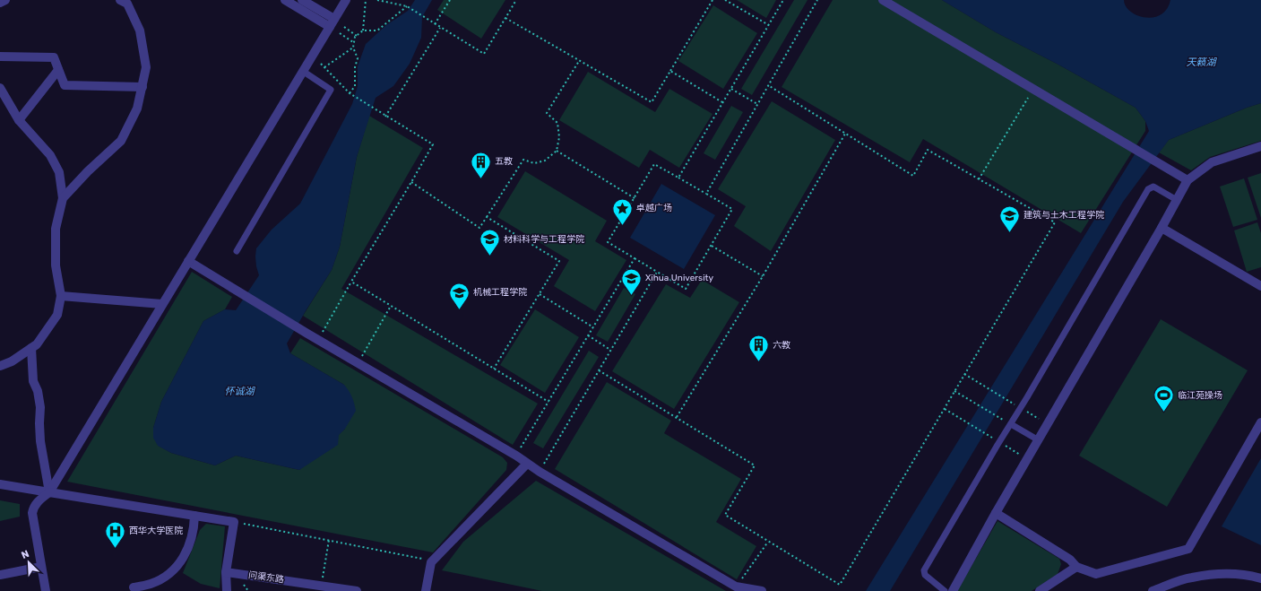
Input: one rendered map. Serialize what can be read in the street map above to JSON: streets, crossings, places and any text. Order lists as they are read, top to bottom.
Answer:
{
  "streets": {
    "street": ["问渠东路"]
  },
  "water": ["天籁湖", "怀诚湖"],
  "places": {
    "building": ["五教", "六教"],
    "place": ["卓越广场"],
    "school or university": [
      "建筑与土木工程学院",
      "材料科学与工程学院",
      "Xihua University",
      "机械工程学院"
    ],
    "sports": ["临江苑操场"],
    "hospital": ["西华大学医院"]
  },
  "north": "top left"
}
